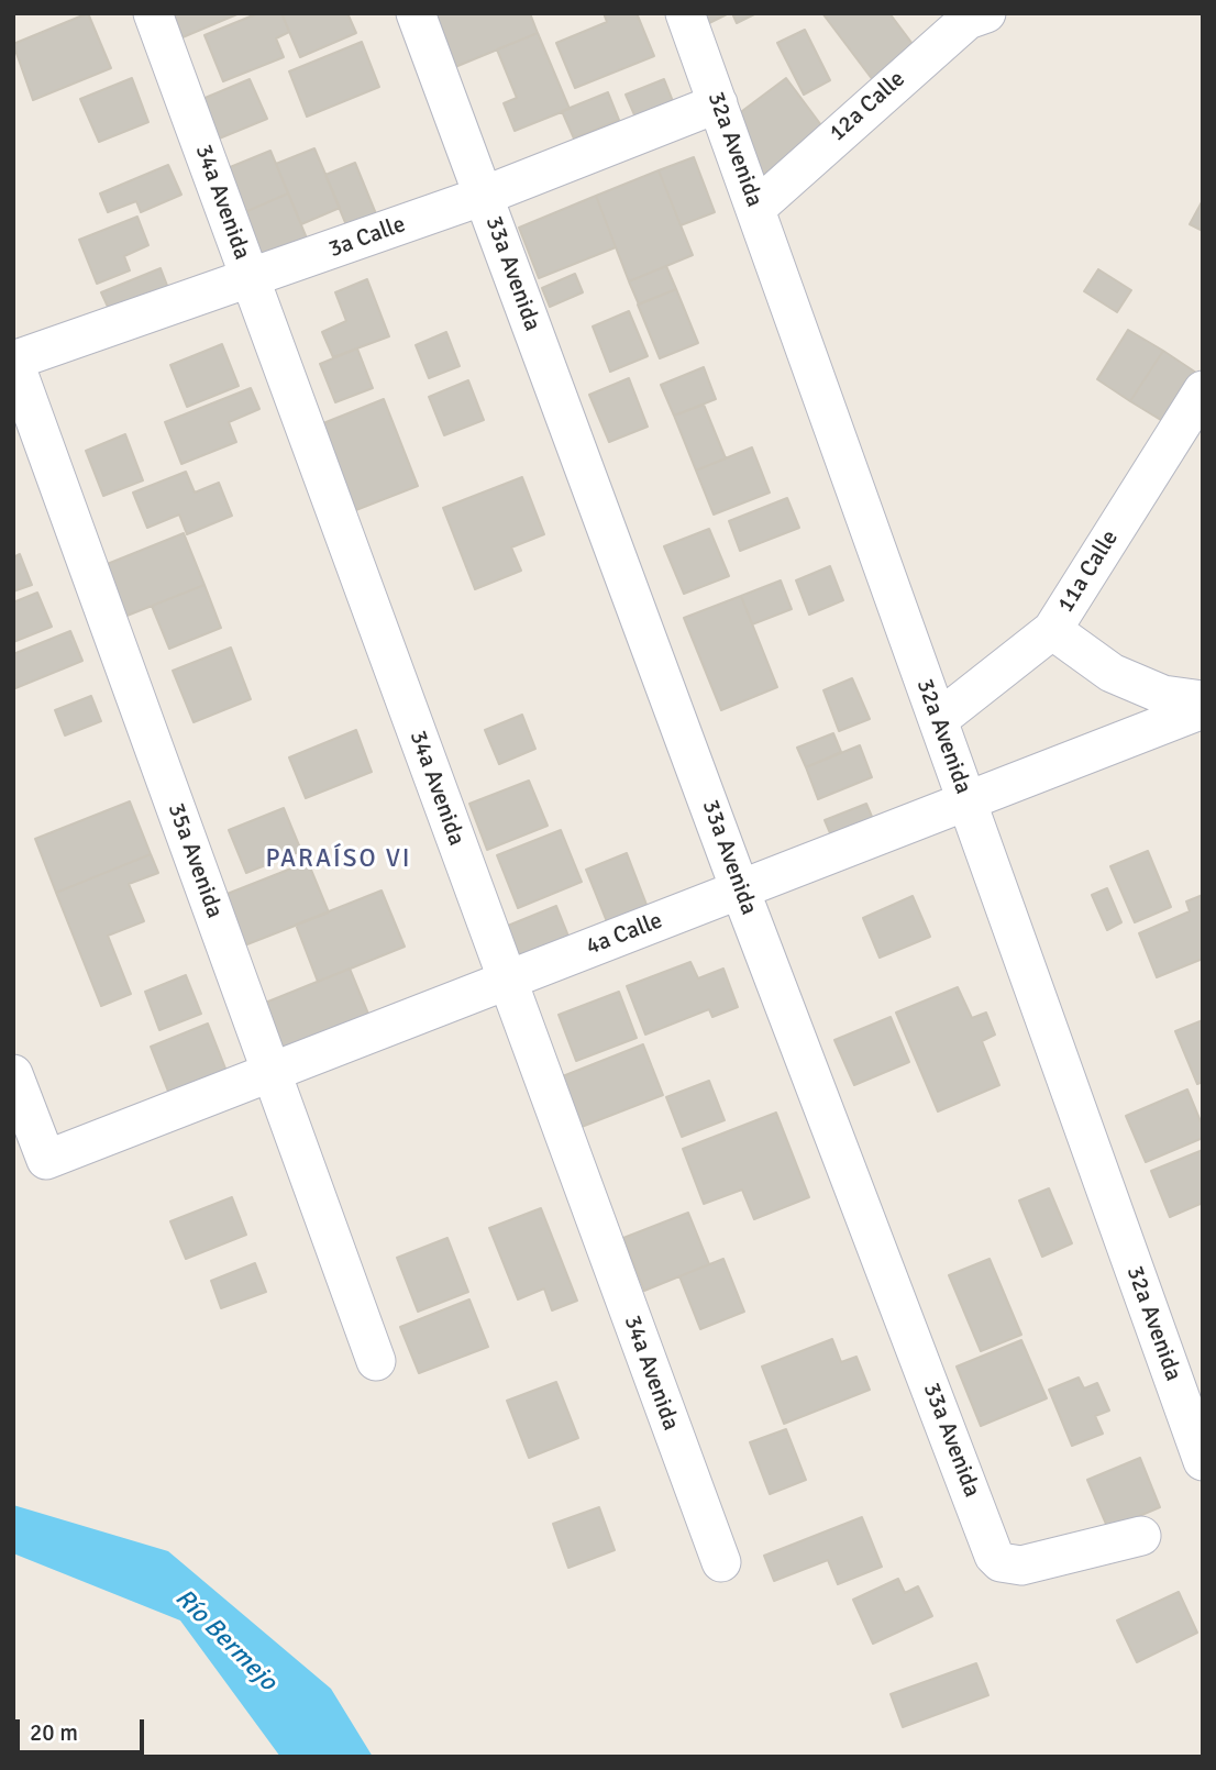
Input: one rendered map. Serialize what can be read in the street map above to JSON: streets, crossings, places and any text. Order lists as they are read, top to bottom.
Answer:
{
  "streets": {
    "street": [
      "12a Calle",
      "32a Avenida",
      "34a Avenida",
      "3a Calle",
      "33a Avenida",
      "11a Calle",
      "35a Avenida",
      "4a Calle"
    ]
  },
  "crossings": [
    ["12a Calle", "32a Avenida"],
    ["32a Avenida", "3a Calle"],
    ["32a Avenida", "11a Calle"],
    ["32a Avenida", "4a Calle"],
    ["34a Avenida", "3a Calle"],
    ["34a Avenida", "4a Calle"],
    ["3a Calle", "33a Avenida"],
    ["3a Calle", "35a Avenida"],
    ["33a Avenida", "4a Calle"],
    ["35a Avenida", "4a Calle"]
  ],
  "districts": ["PARAÍSO VI"],
  "water": ["Río Bermejo"],
  "scale_bar": "20 m"
}
